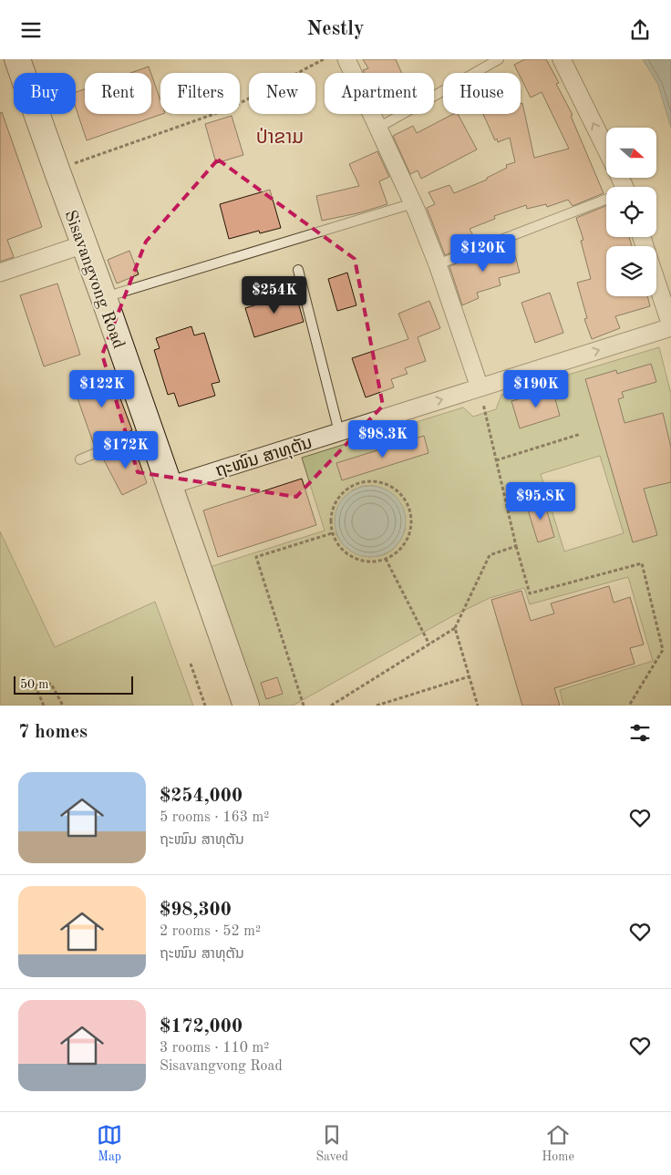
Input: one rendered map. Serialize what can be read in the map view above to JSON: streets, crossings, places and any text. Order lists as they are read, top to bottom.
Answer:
{
  "streets": {
    "main road": ["Sisavangvong Road"],
    "street": ["ຖະໜົນ ສາທຸຕັນ"]
  },
  "crossings": [
    ["Sisavangvong Road", "ຖະໜົນ ສາທຸຕັນ"]
  ],
  "one_way": ["ຖະໜົນ ສາທຸຕັນ"],
  "districts": ["ປ່າຂາມ"],
  "scale_bar": "50 m",
  "north": "right",
  "page": {
    "header": "Nestly",
    "chip": [
      "Buy",
      "Rent",
      "Filters",
      "New",
      "Apartment",
      "House"
    ],
    "price": [
      "$120K",
      "$254K",
      "$122K",
      "$190K",
      "$98.3K",
      "$172K",
      "$95.8K"
    ],
    "scale": "50 m",
    "heading": "7 homes",
    "list": [
      {
        "name": "$254,000",
        "note": "5 rooms · 163 m² · ຖະໜົນ ສາທຸຕັນ"
      },
      {
        "name": "$98,300",
        "note": "2 rooms · 52 m² · ຖະໜົນ ສາທຸຕັນ"
      },
      {
        "name": "$172,000",
        "note": "3 rooms · 110 m² · Sisavangvong Road"
      }
    ],
    "tabs": ["Map", "Saved", "Home"]
  }
}
